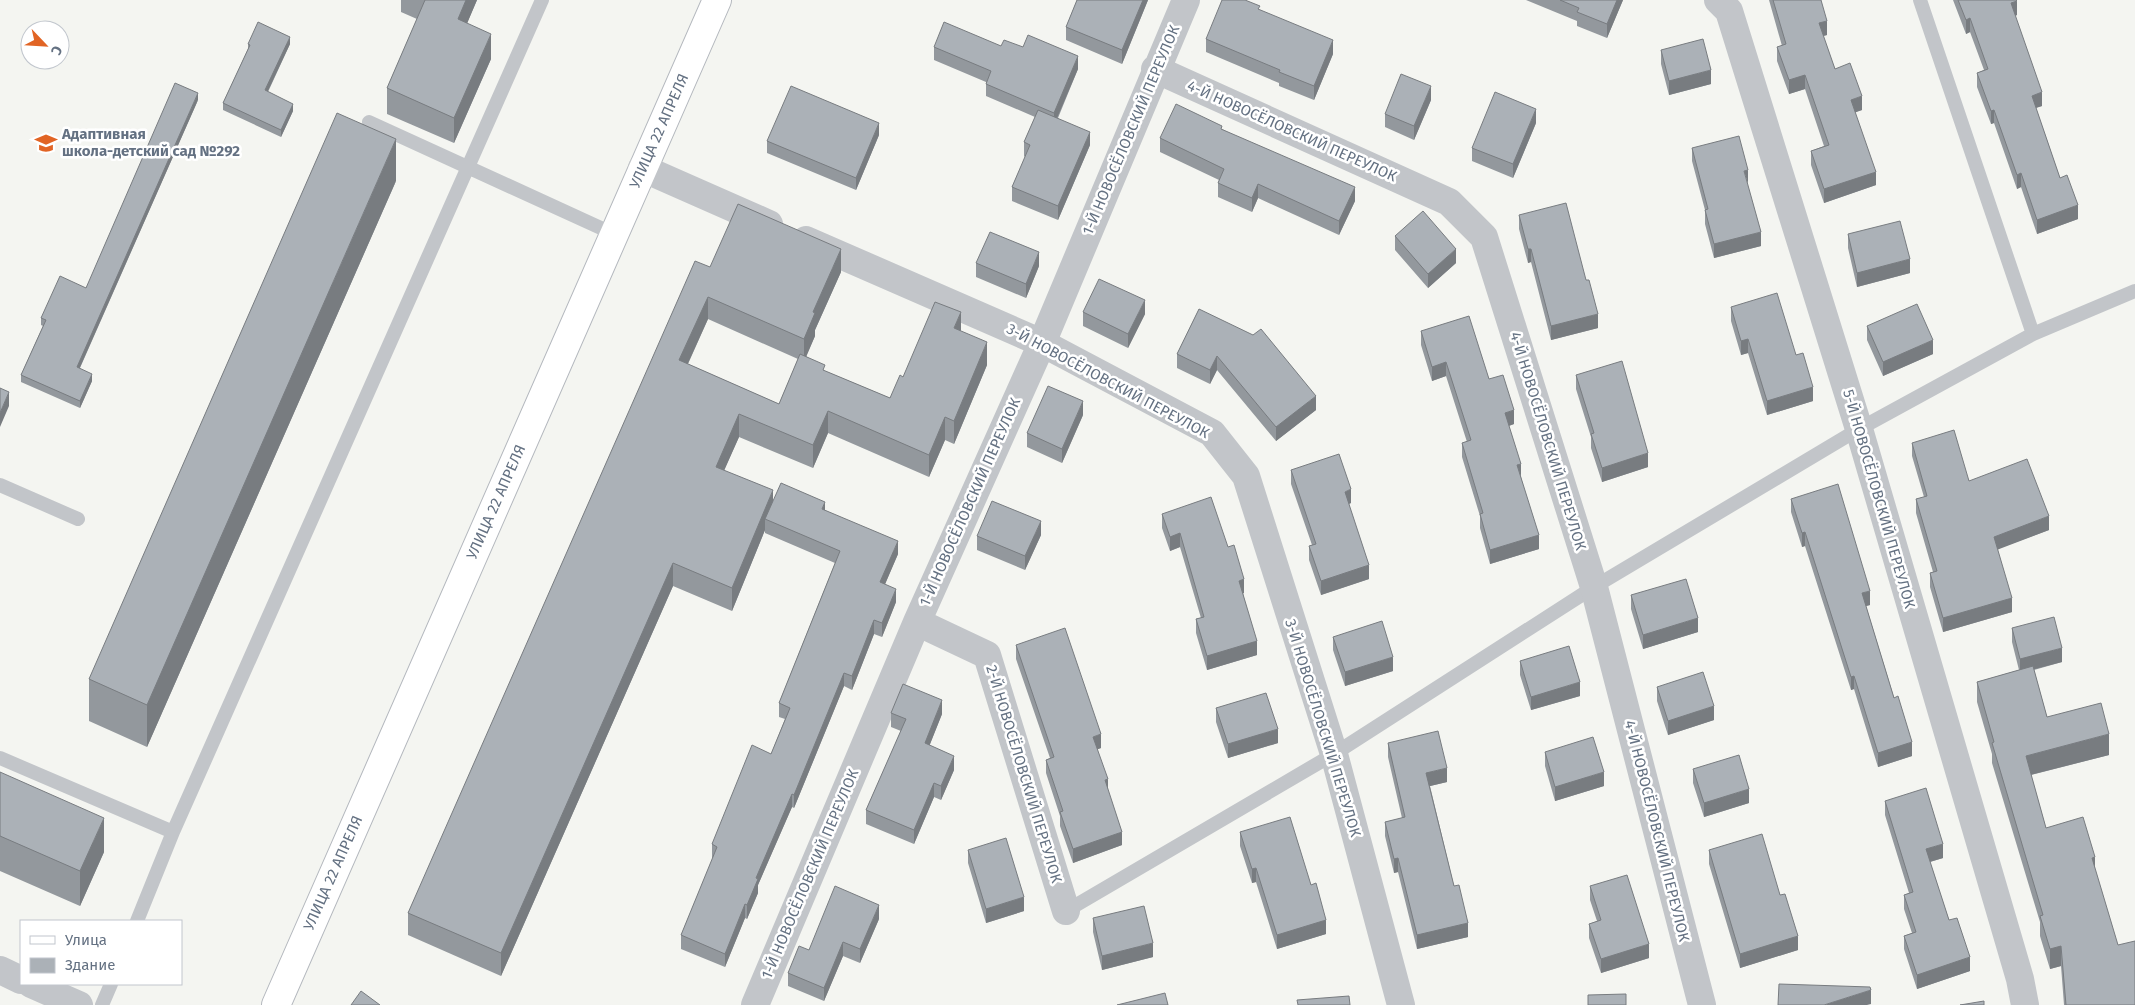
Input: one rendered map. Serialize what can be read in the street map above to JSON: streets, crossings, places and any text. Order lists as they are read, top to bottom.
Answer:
{
  "streets": {
    "main road": ["УЛИЦА 22 АПРЕЛЯ"],
    "street": [
      "1-Й НОВОСЁЛОВСКИЙ ПЕРЕУЛОК",
      "4-Й НОВОСЁЛОВСКИЙ ПЕРЕУЛОК",
      "3-Й НОВОСЁЛОВСКИЙ ПЕРЕУЛОК",
      "5-Й НОВОСЁЛОВСКИЙ ПЕРЕУЛОК",
      "2-Й НОВОСЁЛОВСКИЙ ПЕРЕУЛОК"
    ]
  },
  "crossings": [
    ["1-Й НОВОСЁЛОВСКИЙ ПЕРЕУЛОК", "4-Й НОВОСЁЛОВСКИЙ ПЕРЕУЛОК"],
    ["1-Й НОВОСЁЛОВСКИЙ ПЕРЕУЛОК", "3-Й НОВОСЁЛОВСКИЙ ПЕРЕУЛОК"],
    ["1-Й НОВОСЁЛОВСКИЙ ПЕРЕУЛОК", "2-Й НОВОСЁЛОВСКИЙ ПЕРЕУЛОК"],
    ["УЛИЦА 22 АПРЕЛЯ", "3-Й НОВОСЁЛОВСКИЙ ПЕРЕУЛОК"]
  ],
  "places": {
    "school or university": ["Адаптивная школа-детский сад №292"]
  },
  "legend": ["Улица", "Здание"],
  "north": "bottom right"
}
